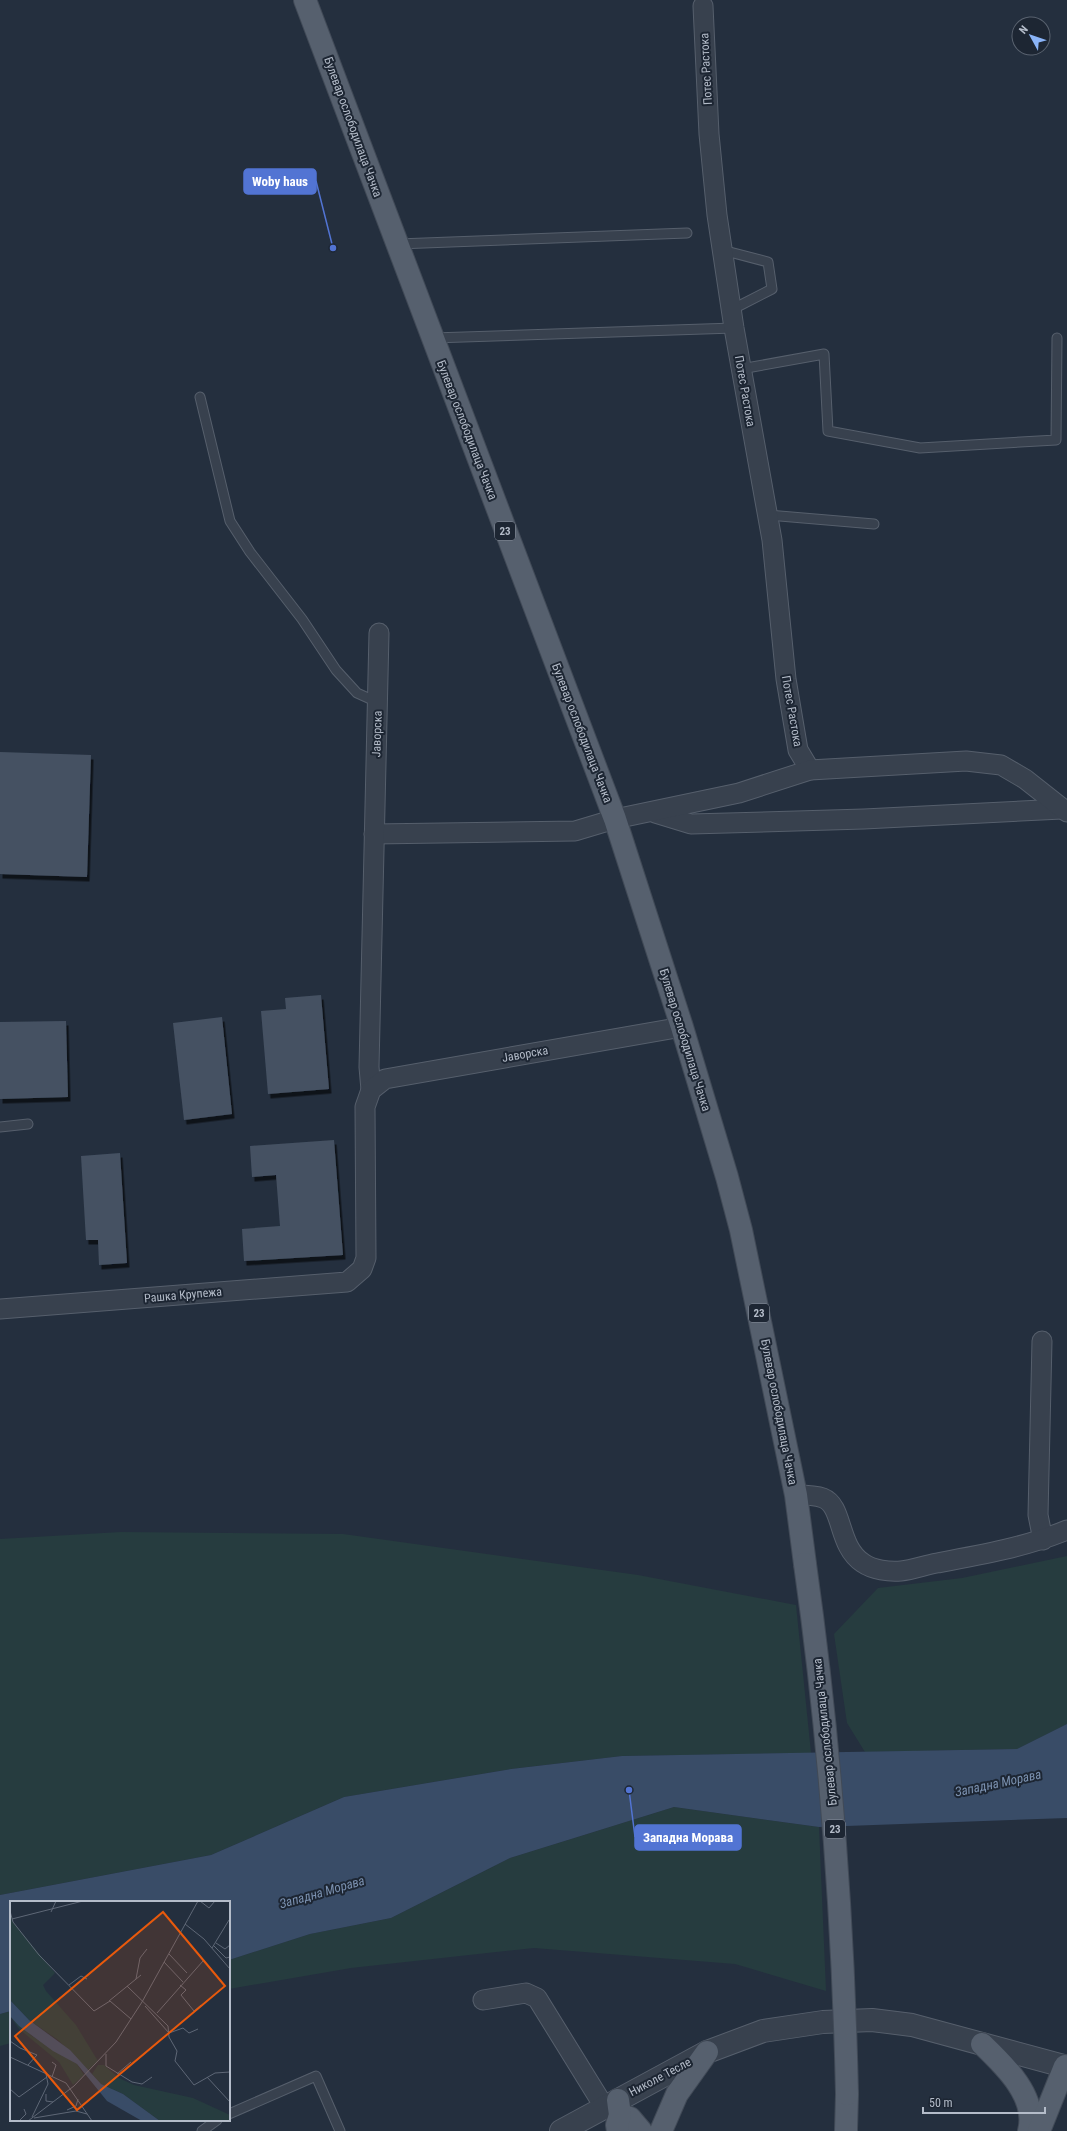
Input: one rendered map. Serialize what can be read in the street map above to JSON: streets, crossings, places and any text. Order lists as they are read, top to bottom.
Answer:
{
  "streets": {
    "main road": ["Булевар ослободилаца Чачка", "23"],
    "street": [
      "Потес Растока",
      "Јаворска",
      "Рашка Крупежа",
      "Николе Тесле"
    ]
  },
  "crossings": [
    ["Булевар ослободилаца Чачка", "Јаворска"],
    ["Јаворска", "Рашка Крупежа"]
  ],
  "water": ["Западна Морава"],
  "places": ["Woby haus", "Западна Морава"],
  "scale_bar": "50 m",
  "north": "top left"
}
